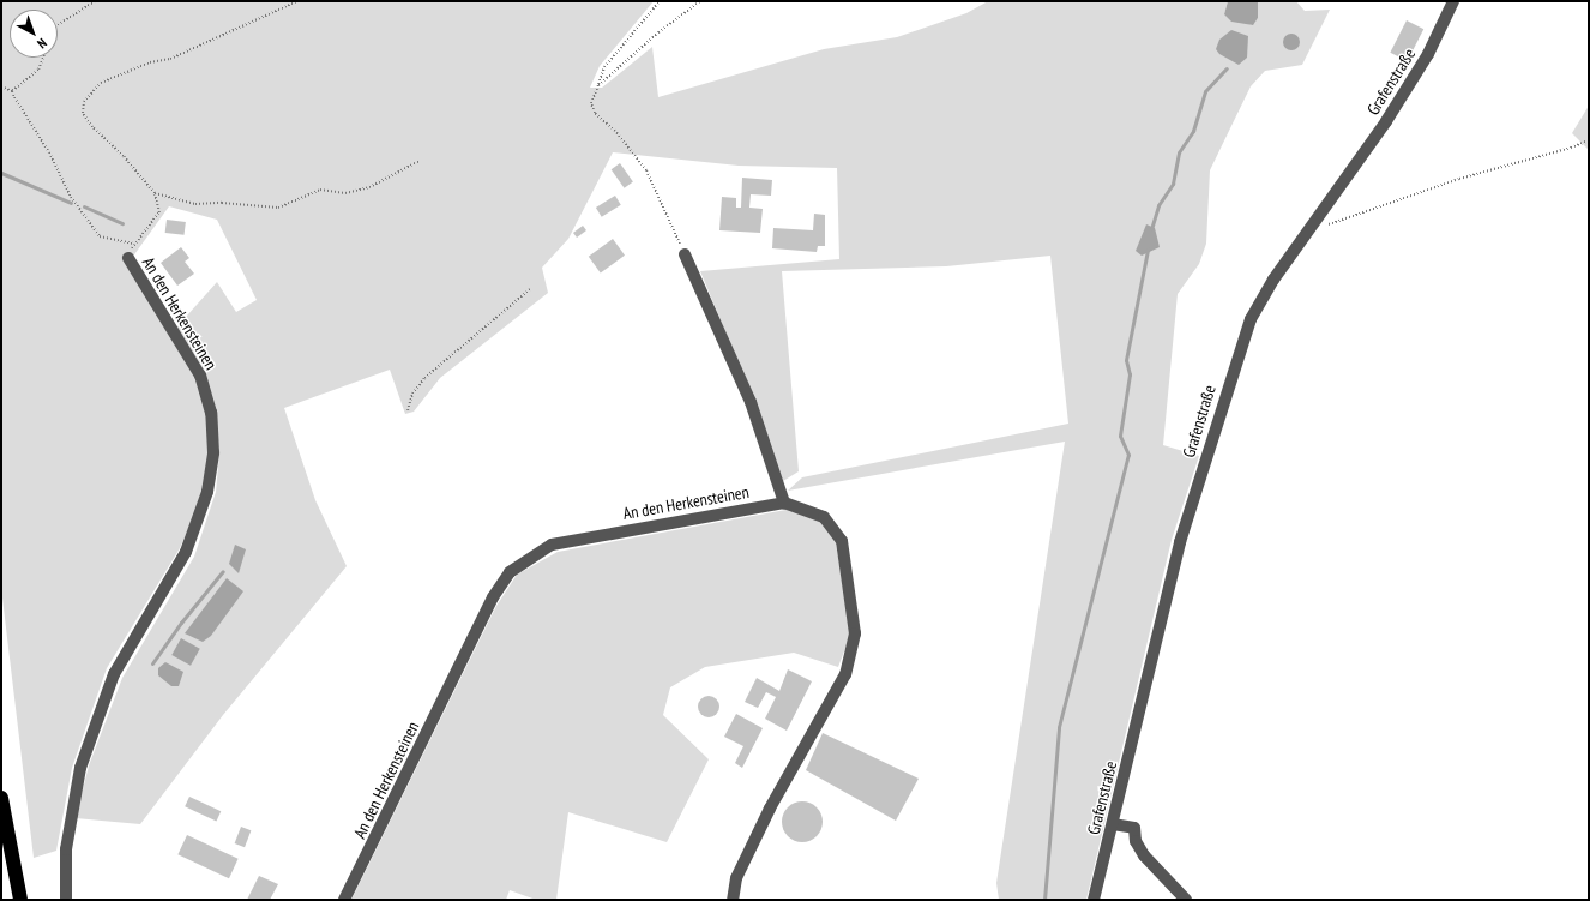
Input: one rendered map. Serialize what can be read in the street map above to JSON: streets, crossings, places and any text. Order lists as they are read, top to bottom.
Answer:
{
  "streets": {
    "street": ["Grafenstraße", "An den Herkensteinen"]
  },
  "north": "bottom right"
}
